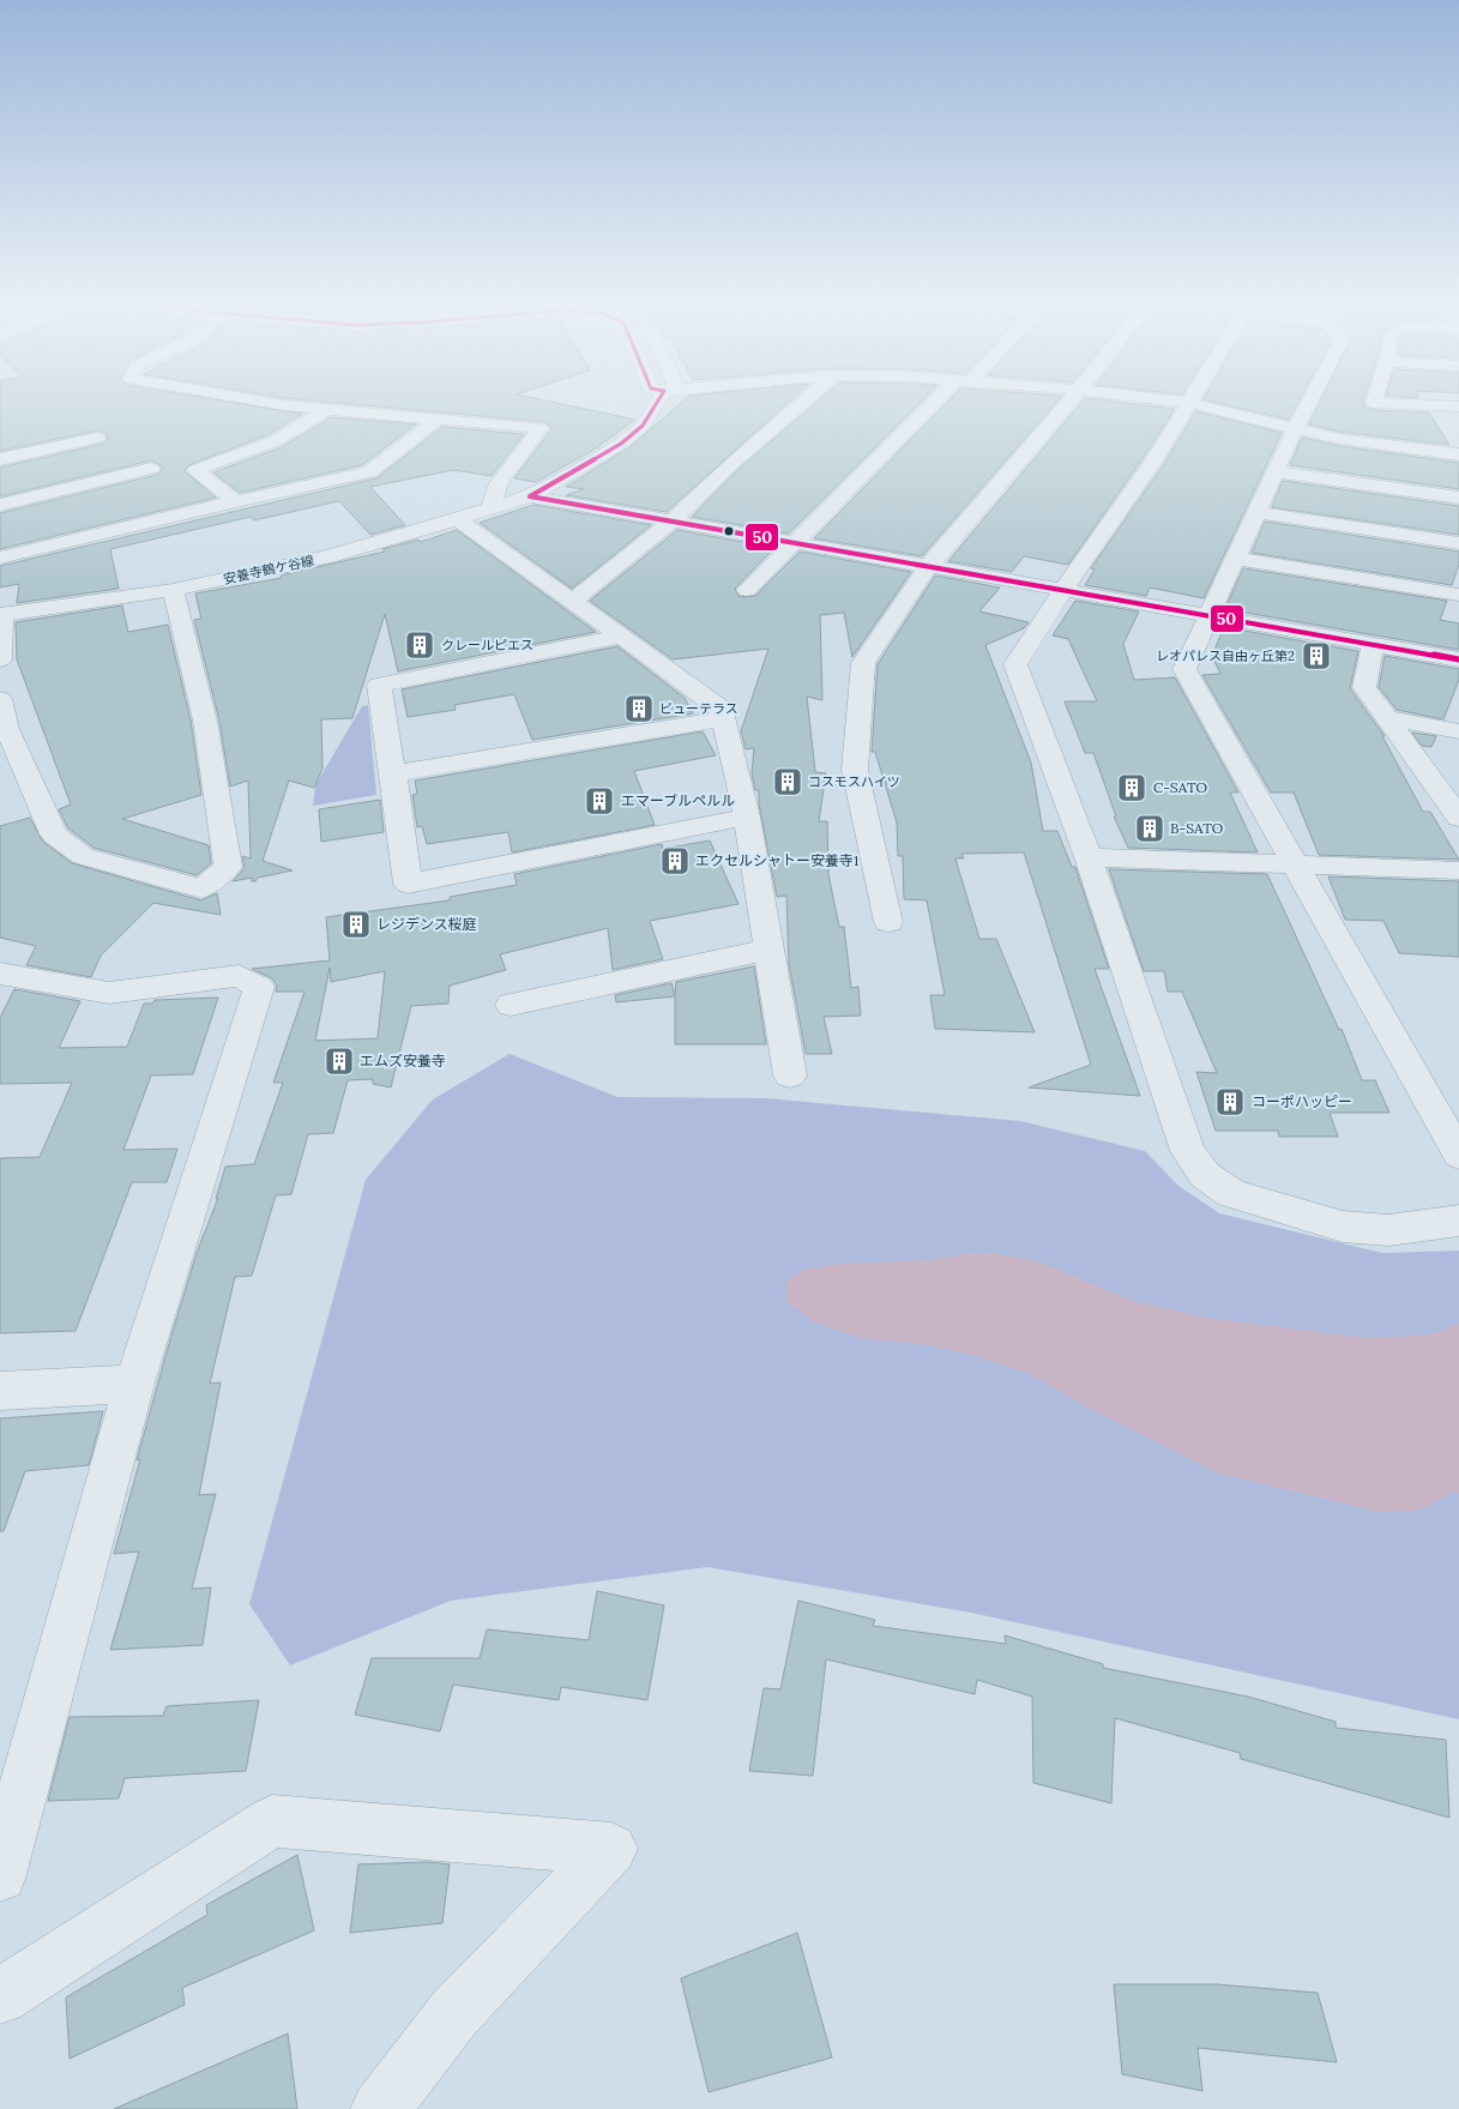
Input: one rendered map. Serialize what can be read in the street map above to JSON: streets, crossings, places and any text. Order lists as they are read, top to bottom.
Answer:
{
  "streets": {
    "street": ["安養寺鶴ケ谷線"]
  },
  "places": {
    "building": [
      "クレールピエス",
      "レオパレス自由ヶ丘第2",
      "ビューテラス",
      "コスモスハイツ",
      "C-SATO",
      "エマーブルペルル",
      "B-SATO",
      "エクセルシャトー安養寺1",
      "レジデンス桜庭",
      "エムズ安養寺",
      "コーポハッピー"
    ]
  },
  "lines": ["transit line 50"]
}
